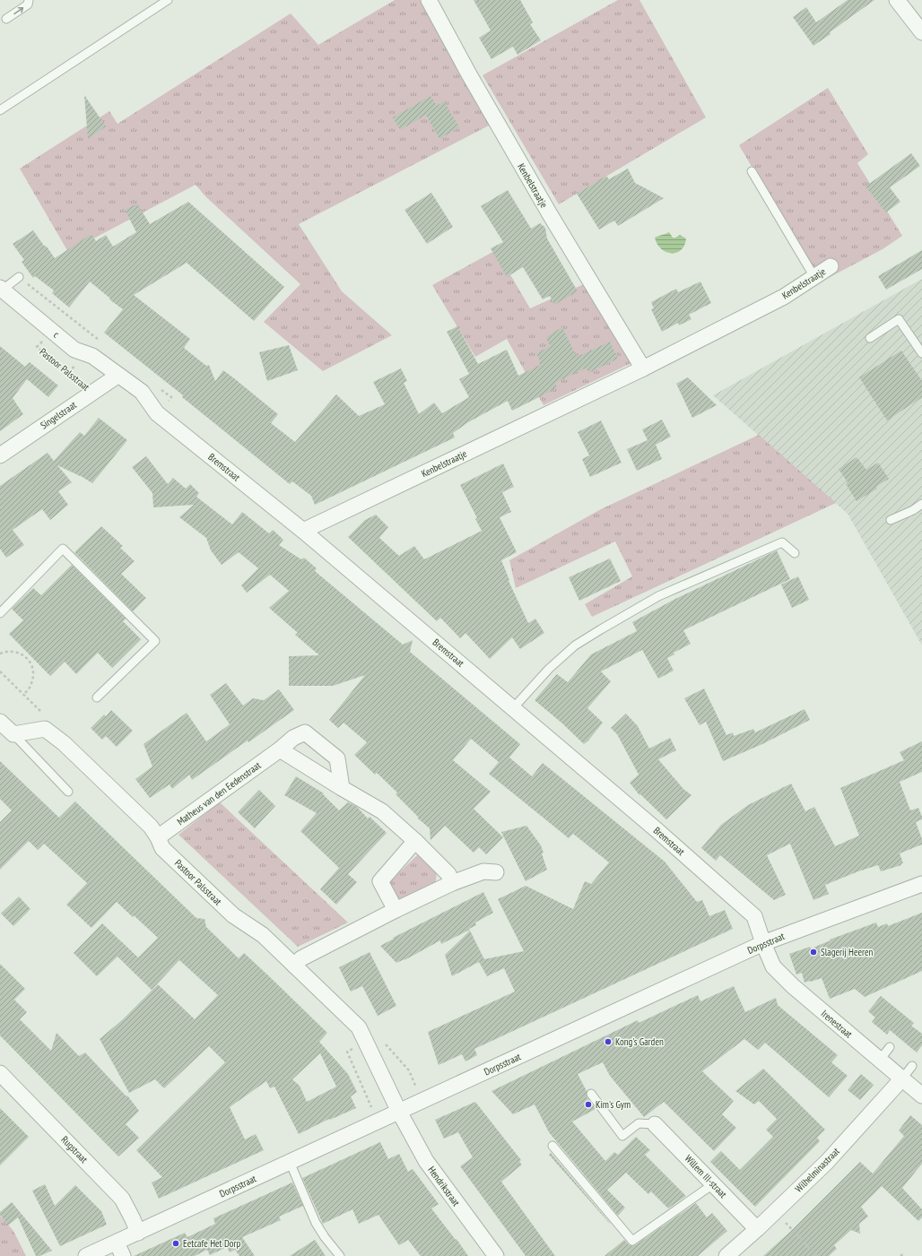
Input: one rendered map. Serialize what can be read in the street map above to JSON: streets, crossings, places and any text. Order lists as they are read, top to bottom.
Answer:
{
  "streets": {
    "street": [
      "Kenbelstraatje",
      "c",
      "Pastoor Palsstraat",
      "Singelstraat",
      "Bremstraat",
      "Matheus van den Eedenstraat",
      "Dorpsstraat",
      "Irenestraat",
      "Rugstraat",
      "Wilhelminastraat",
      "Willem III-straat",
      "Hendrikstraat"
    ]
  },
  "crossings": [
    ["Kenbelstraatje", "Bremstraat"],
    ["c", "Pastoor Palsstraat"],
    ["c", "Singelstraat"],
    ["c", "Bremstraat"],
    ["Pastoor Palsstraat", "Singelstraat"],
    ["Pastoor Palsstraat", "Matheus van den Eedenstraat"],
    ["Pastoor Palsstraat", "Dorpsstraat"],
    ["Pastoor Palsstraat", "Hendrikstraat"],
    ["Singelstraat", "Bremstraat"],
    ["Bremstraat", "Dorpsstraat"],
    ["Bremstraat", "Irenestraat"],
    ["Dorpsstraat", "Irenestraat"],
    ["Dorpsstraat", "Rugstraat"],
    ["Dorpsstraat", "Hendrikstraat"],
    ["Irenestraat", "Wilhelminastraat"],
    ["Wilhelminastraat", "Willem III-straat"]
  ],
  "places": [
    "Slagerij Heeren",
    "Kong's Garden",
    "Kim's Gym",
    "Eetcafe Het Dorp"
  ]
}
